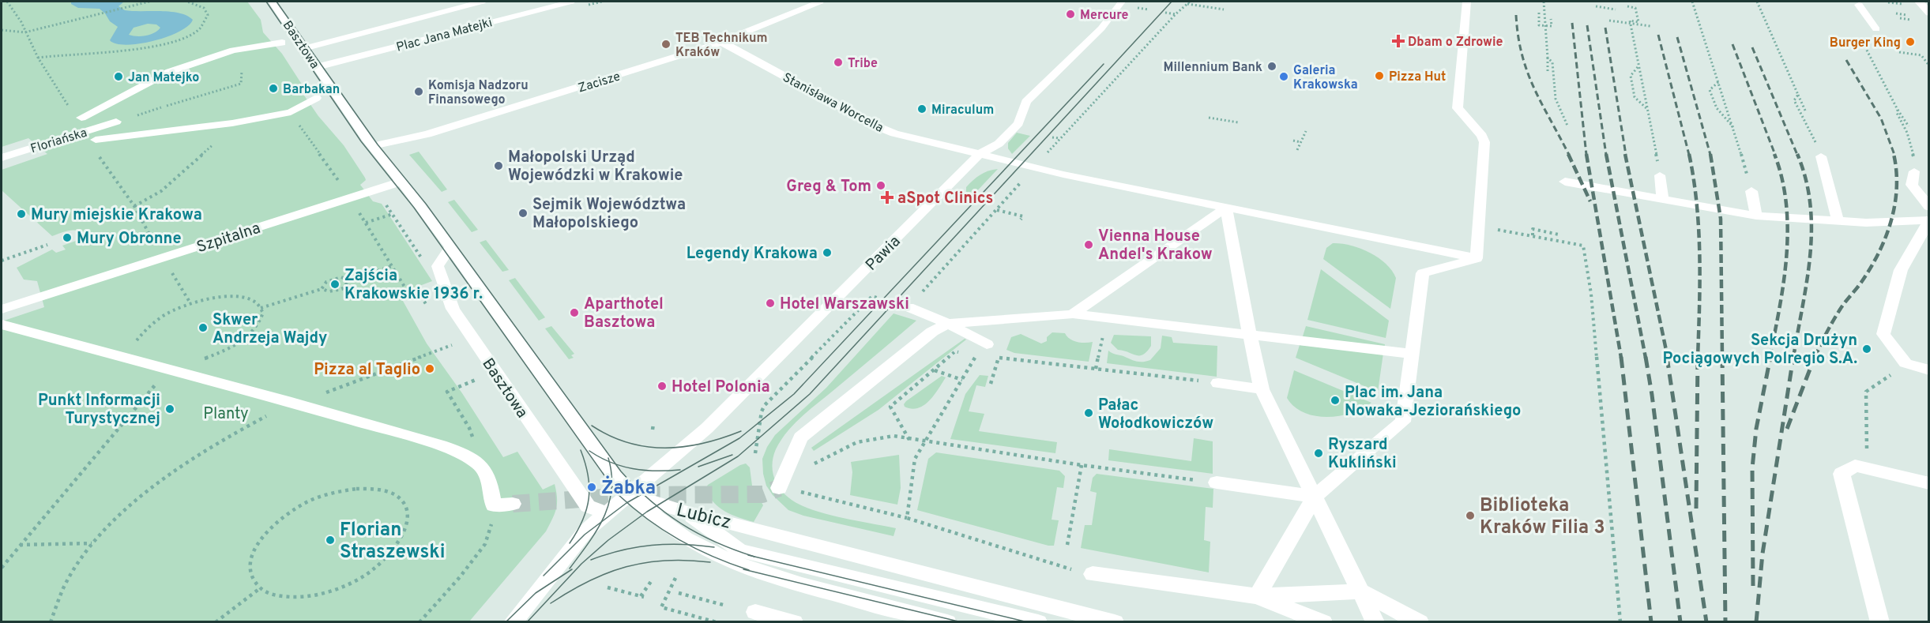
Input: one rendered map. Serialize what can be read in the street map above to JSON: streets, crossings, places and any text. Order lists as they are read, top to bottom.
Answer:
{
  "streets": {
    "street": [
      "Plac Jana Matejki",
      "Basztowa",
      "Zacisze",
      "Stanisława Worcella",
      "Floriańska",
      "Szpitalna",
      "Pawia",
      "Lubicz"
    ]
  },
  "crossings": [
    ["Plac Jana Matejki", "Basztowa"],
    ["Basztowa", "Zacisze"],
    ["Basztowa", "Szpitalna"],
    ["Basztowa", "Pawia"],
    ["Basztowa", "Lubicz"],
    ["Zacisze", "Stanisława Worcella"],
    ["Stanisława Worcella", "Pawia"],
    ["Pawia", "Lubicz"]
  ],
  "parks": ["Planty"],
  "places": {
    "other": [
      "Mercure",
      "Burger King",
      "TEB Technikum Kraków",
      "Tribe",
      "Millennium Bank",
      "Pizza Hut",
      "Jan Matejko",
      "Galeria Krakowska",
      "Barbakan",
      "Komisja Nadzoru Finansowego",
      "Miraculum",
      "Małopolski Urząd Wojewódzki w Krakowie",
      "Greg & Tom",
      "Sejmik Województwa Małopolskiego",
      "Mury miejskie Krakowa",
      "Mury Obronne",
      "Vienna House Andel's Krakow",
      "Legendy Krakowa",
      "Zajścia Krakowskie 1936 r.",
      "Hotel Warszawski",
      "Aparthotel Basztowa",
      "Skwer Andrzeja Wajdy",
      "Sekcja Drużyn Pociągowych Polregio S.A.",
      "Pizza al Taglio",
      "Hotel Polonia",
      "Plac im. Jana Nowaka-Jeziorańskiego",
      "Punkt Informacji Turystycznej",
      "Pałac Wołodkowiczów",
      "Ryszard Kukliński",
      "Żabka",
      "Biblioteka Kraków Filia 3",
      "Florian Straszewski"
    ],
    "health": ["Dbam o Zdrowie", "aSpot Clinics"]
  }
}
